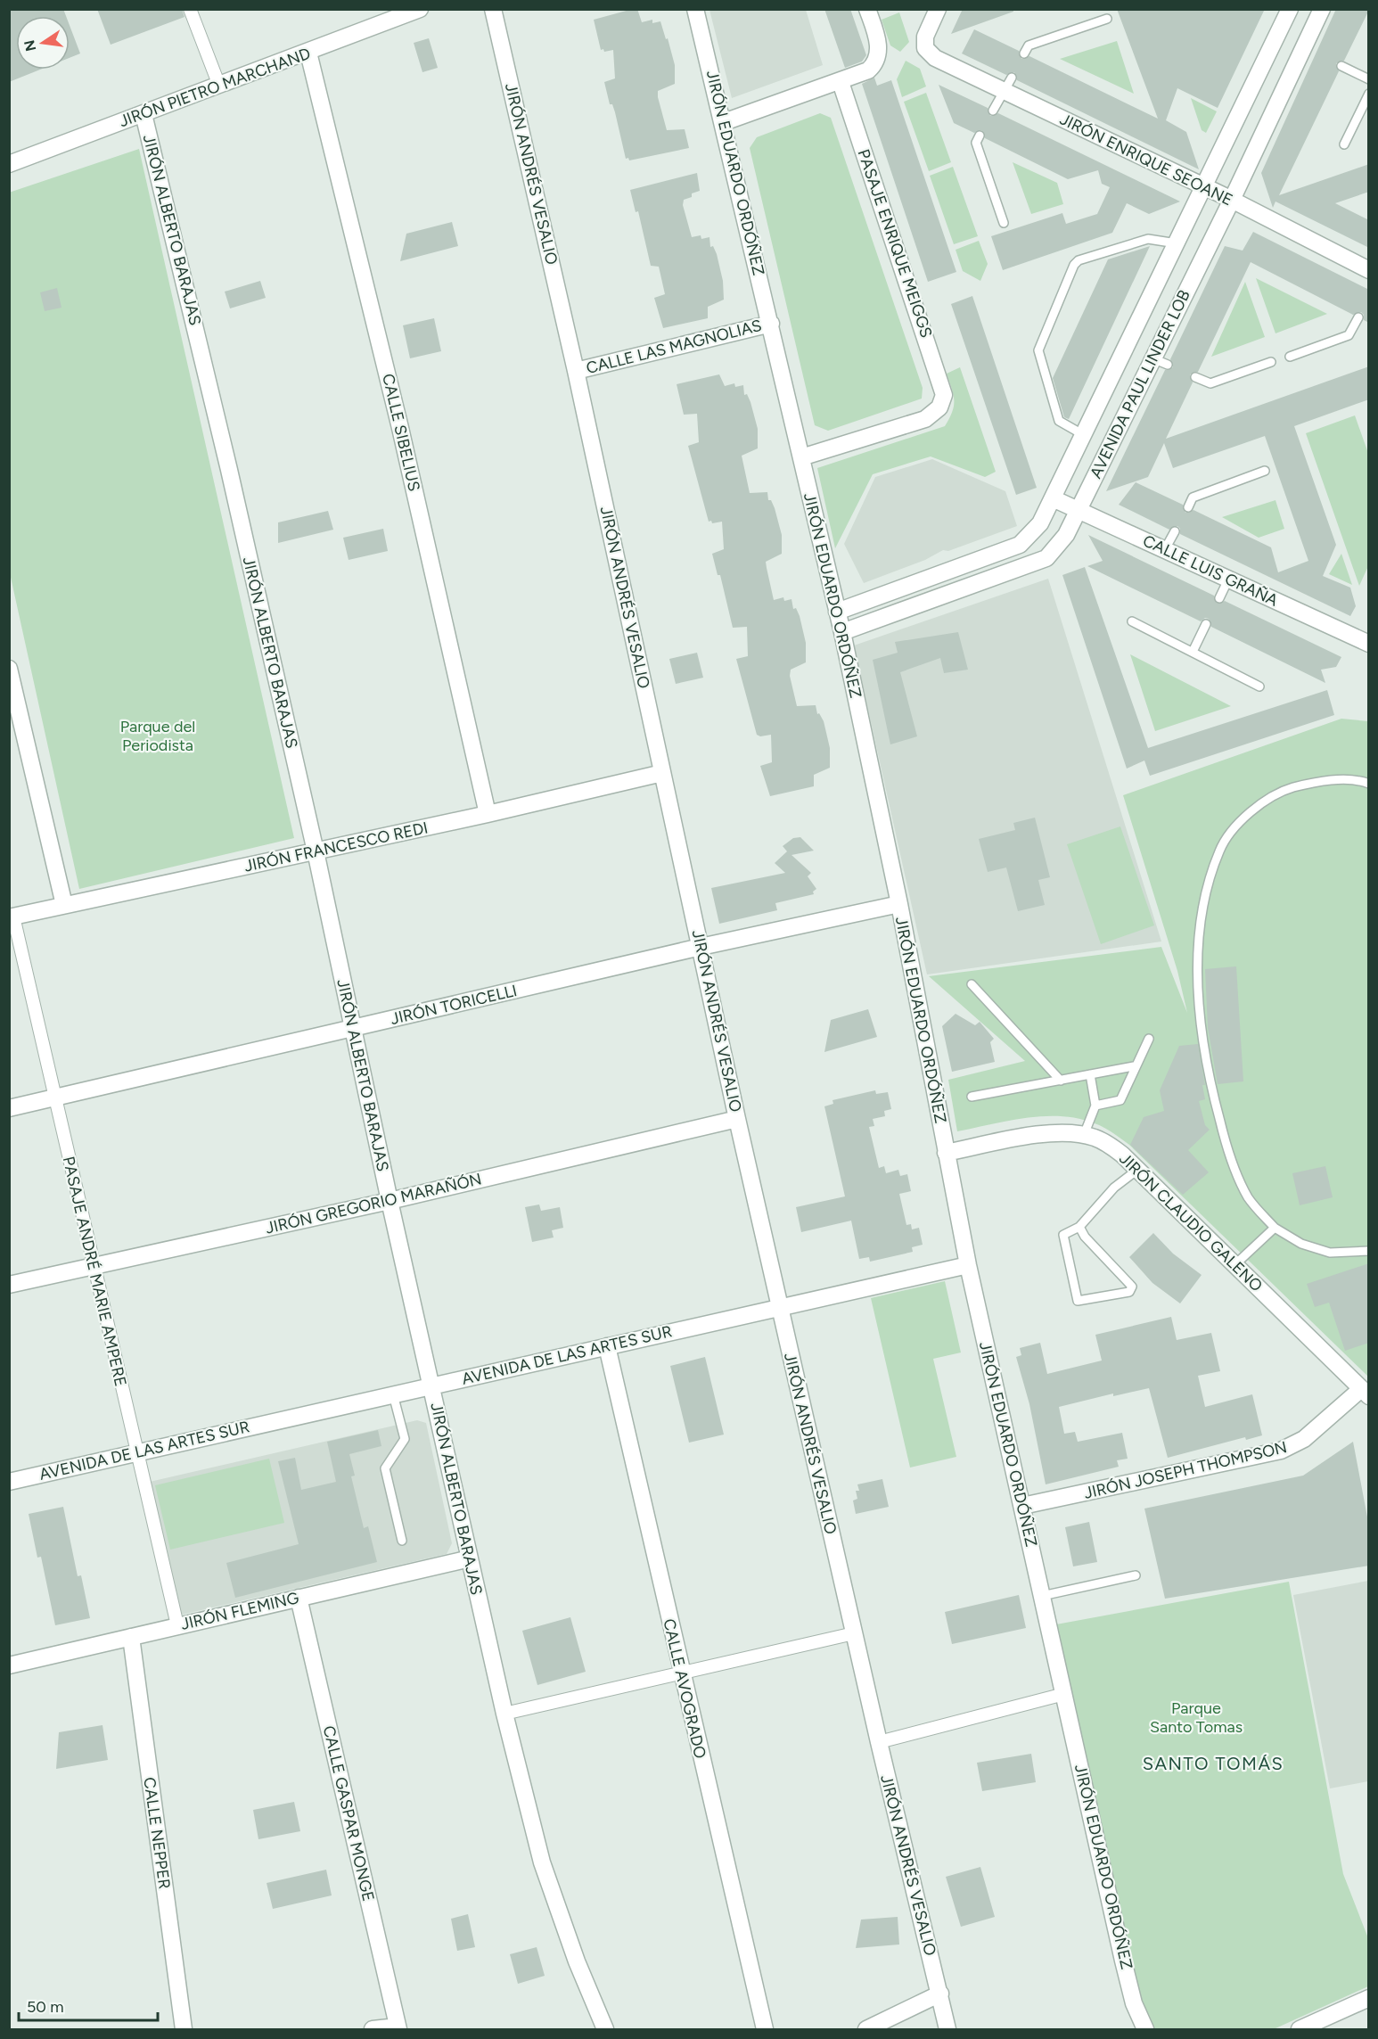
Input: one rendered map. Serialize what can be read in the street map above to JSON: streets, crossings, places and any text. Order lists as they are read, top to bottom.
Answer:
{
  "streets": {
    "street": [
      "JIRÓN PIETRO MARCHAND",
      "JIRÓN ENRIQUE SEOANE",
      "JIRÓN EDUARDO ORDÓÑEZ",
      "JIRÓN ANDRÉS VESALIO",
      "JIRÓN ALBERTO BARAJAS",
      "PASAJE ENRIQUE MEIGGS",
      "CALLE LAS MAGNOLIAS",
      "AVENIDA PAUL LINDER LOB",
      "CALLE SIBELIUS",
      "CALLE LUIS GRAÑA",
      "JIRÓN FRANCESCO REDI",
      "JIRÓN TORICELLI",
      "JIRÓN GREGORIO MARAÑÓN",
      "JIRÓN CLAUDIO GALENO",
      "PASAJE ANDRÉ MARIE AMPERE",
      "AVENIDA DE LAS ARTES SUR",
      "JIRÓN JOSEPH THOMPSON",
      "JIRÓN FLEMING",
      "CALLE AVOGRADO",
      "CALLE GASPAR MONGE",
      "CALLE NEPPER"
    ]
  },
  "crossings": [
    ["JIRÓN PIETRO MARCHAND", "JIRÓN ALBERTO BARAJAS"],
    ["JIRÓN PIETRO MARCHAND", "CALLE SIBELIUS"],
    ["JIRÓN ENRIQUE SEOANE", "AVENIDA PAUL LINDER LOB"],
    ["JIRÓN EDUARDO ORDÓÑEZ", "PASAJE ENRIQUE MEIGGS"],
    ["JIRÓN EDUARDO ORDÓÑEZ", "CALLE LAS MAGNOLIAS"],
    ["JIRÓN EDUARDO ORDÓÑEZ", "AVENIDA PAUL LINDER LOB"],
    ["JIRÓN EDUARDO ORDÓÑEZ", "JIRÓN TORICELLI"],
    ["JIRÓN EDUARDO ORDÓÑEZ", "JIRÓN CLAUDIO GALENO"],
    ["JIRÓN EDUARDO ORDÓÑEZ", "AVENIDA DE LAS ARTES SUR"],
    ["JIRÓN EDUARDO ORDÓÑEZ", "JIRÓN JOSEPH THOMPSON"],
    ["JIRÓN ANDRÉS VESALIO", "CALLE LAS MAGNOLIAS"],
    ["JIRÓN ANDRÉS VESALIO", "JIRÓN FRANCESCO REDI"],
    ["JIRÓN ANDRÉS VESALIO", "JIRÓN TORICELLI"],
    ["JIRÓN ANDRÉS VESALIO", "JIRÓN GREGORIO MARAÑÓN"],
    ["JIRÓN ANDRÉS VESALIO", "AVENIDA DE LAS ARTES SUR"],
    ["JIRÓN ALBERTO BARAJAS", "JIRÓN FRANCESCO REDI"],
    ["JIRÓN ALBERTO BARAJAS", "JIRÓN TORICELLI"],
    ["JIRÓN ALBERTO BARAJAS", "JIRÓN GREGORIO MARAÑÓN"],
    ["JIRÓN ALBERTO BARAJAS", "AVENIDA DE LAS ARTES SUR"],
    ["JIRÓN ALBERTO BARAJAS", "JIRÓN FLEMING"],
    ["AVENIDA PAUL LINDER LOB", "CALLE LUIS GRAÑA"],
    ["CALLE SIBELIUS", "JIRÓN FRANCESCO REDI"],
    ["JIRÓN FRANCESCO REDI", "PASAJE ANDRÉ MARIE AMPERE"],
    ["JIRÓN TORICELLI", "PASAJE ANDRÉ MARIE AMPERE"],
    ["JIRÓN GREGORIO MARAÑÓN", "PASAJE ANDRÉ MARIE AMPERE"],
    ["JIRÓN CLAUDIO GALENO", "JIRÓN JOSEPH THOMPSON"],
    ["PASAJE ANDRÉ MARIE AMPERE", "AVENIDA DE LAS ARTES SUR"],
    ["PASAJE ANDRÉ MARIE AMPERE", "JIRÓN FLEMING"],
    ["AVENIDA DE LAS ARTES SUR", "CALLE AVOGRADO"],
    ["JIRÓN FLEMING", "CALLE GASPAR MONGE"],
    ["JIRÓN FLEMING", "CALLE NEPPER"]
  ],
  "districts": ["SANTO TOMÁS"],
  "parks": ["Parque del Periodista", "Parque Santo Tomas"],
  "scale_bar": "50 m",
  "north": "left"
}
